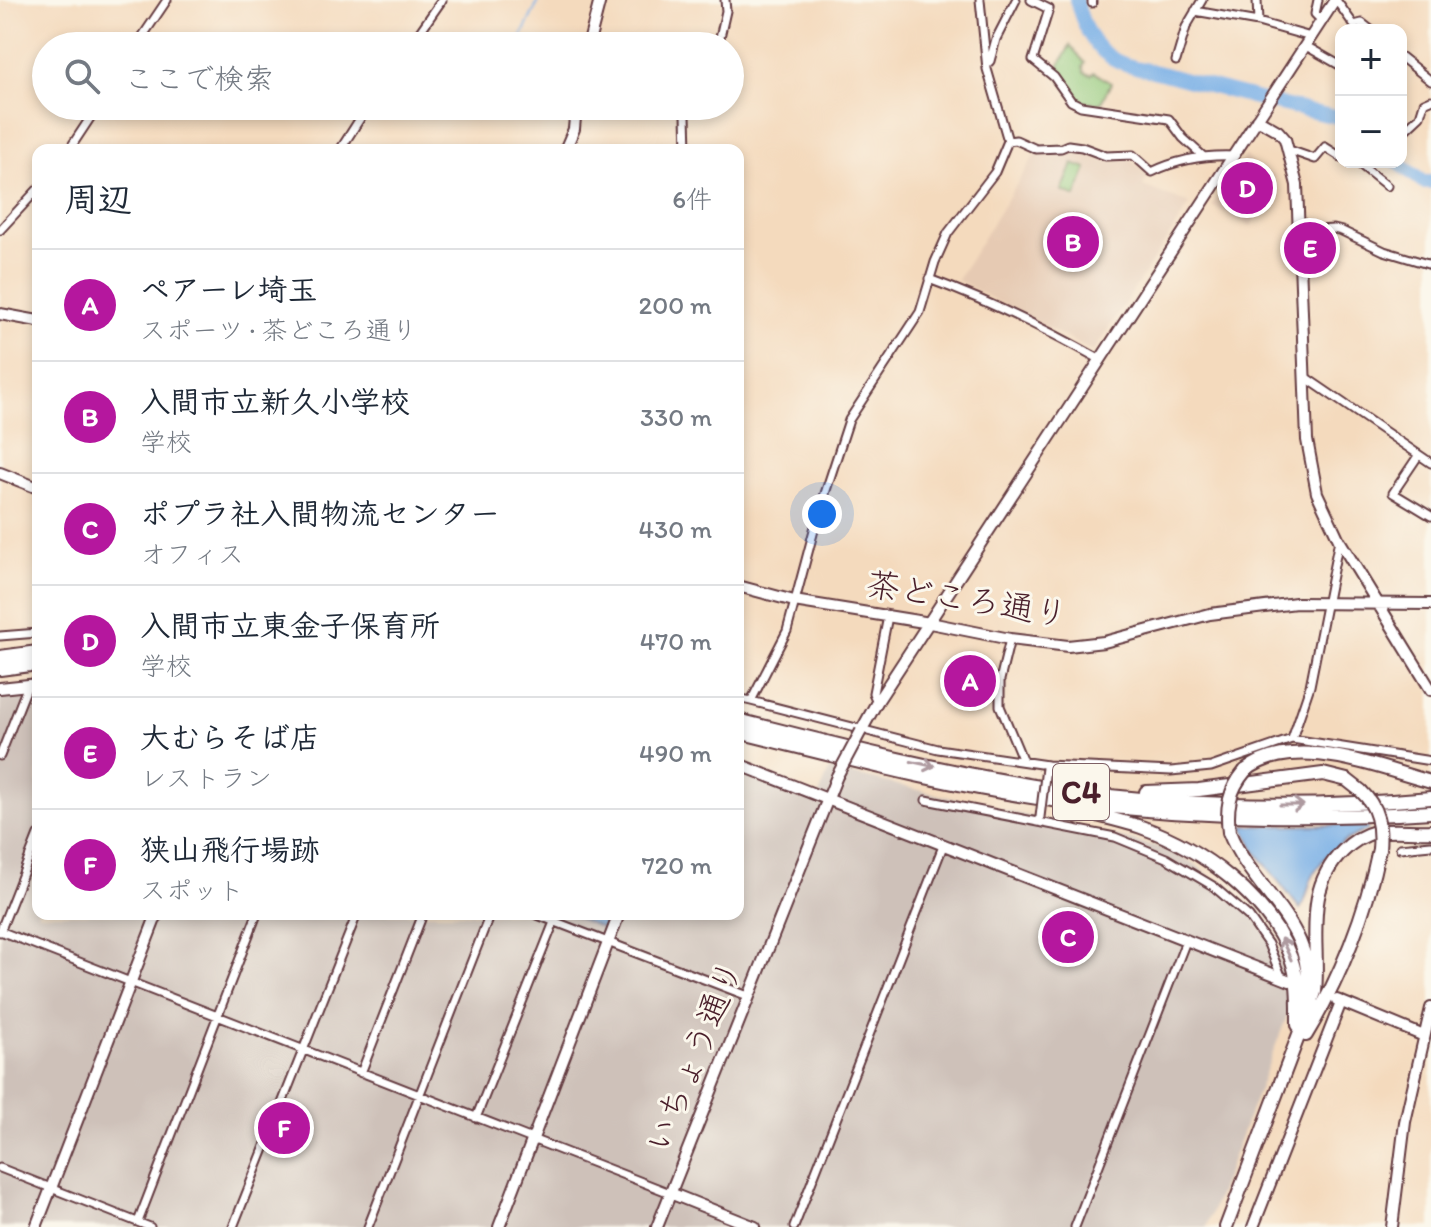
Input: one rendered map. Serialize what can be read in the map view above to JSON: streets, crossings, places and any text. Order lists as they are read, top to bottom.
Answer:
{
  "streets": {
    "highway": ["C4"],
    "street": ["茶どころ通り", "いちょう通り"]
  },
  "crossings": [
    ["茶どころ通り", "いちょう通り"]
  ],
  "page": {
    "map_buttons": ["+", "−"],
    "search": "ここで検索",
    "heading": ["周辺", "6件"],
    "pins": [
      "D",
      "B",
      "E",
      "A",
      "C",
      "F"
    ],
    "list": [
      {
        "mark": "A",
        "name": "ペアーレ埼玉",
        "note": "スポーツ · 茶どころ通り",
        "value": "200 m"
      },
      {
        "mark": "B",
        "name": "入間市立新久小学校",
        "note": "学校",
        "value": "330 m"
      },
      {
        "mark": "C",
        "name": "ポプラ社入間物流センター",
        "note": "オフィス",
        "value": "430 m"
      },
      {
        "mark": "D",
        "name": "入間市立東金子保育所",
        "note": "学校",
        "value": "470 m"
      },
      {
        "mark": "E",
        "name": "大むらそば店",
        "note": "レストラン",
        "value": "490 m"
      },
      {
        "mark": "F",
        "name": "狭山飛行場跡",
        "note": "スポット",
        "value": "720 m"
      }
    ]
  }
}
